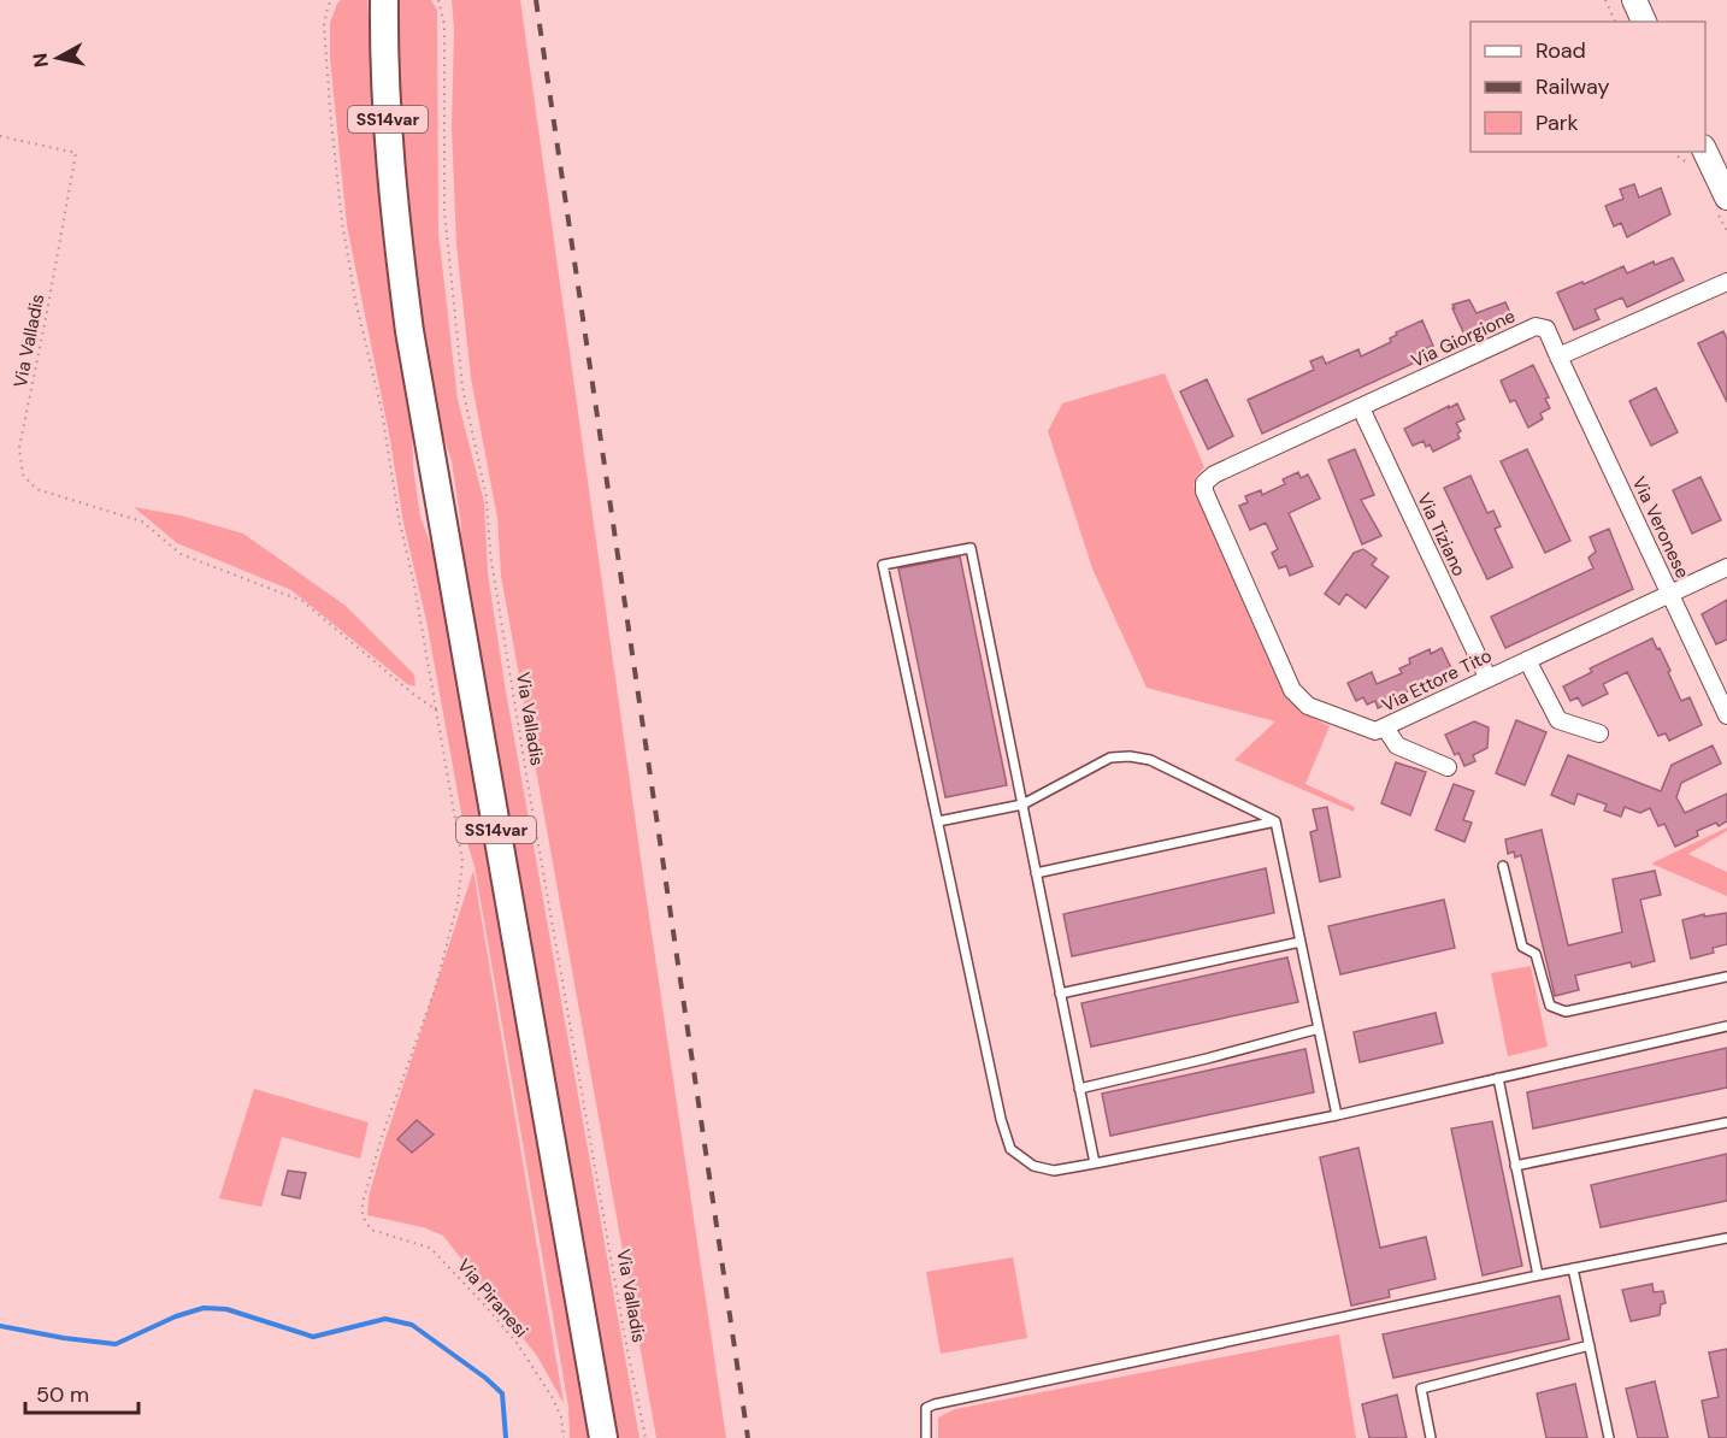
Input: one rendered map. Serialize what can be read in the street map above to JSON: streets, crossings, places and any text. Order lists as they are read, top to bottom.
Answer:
{
  "streets": {
    "highway": ["SS14var"],
    "street": [
      "Via Giorgione",
      "Via Veronese",
      "Via Tiziano",
      "Via Ettore Tito"
    ],
    "path": ["Via Valladis", "Via Piranesi"]
  },
  "crossings": [
    ["Via Giorgione", "Via Veronese"],
    ["Via Giorgione", "Via Tiziano"],
    ["Via Giorgione", "Via Ettore Tito"],
    ["Via Valladis", "Via Piranesi"],
    ["Via Veronese", "Via Ettore Tito"],
    ["Via Tiziano", "Via Ettore Tito"]
  ],
  "legend": ["Road", "Railway", "Park"],
  "scale_bar": "50 m",
  "north": "left"
}
